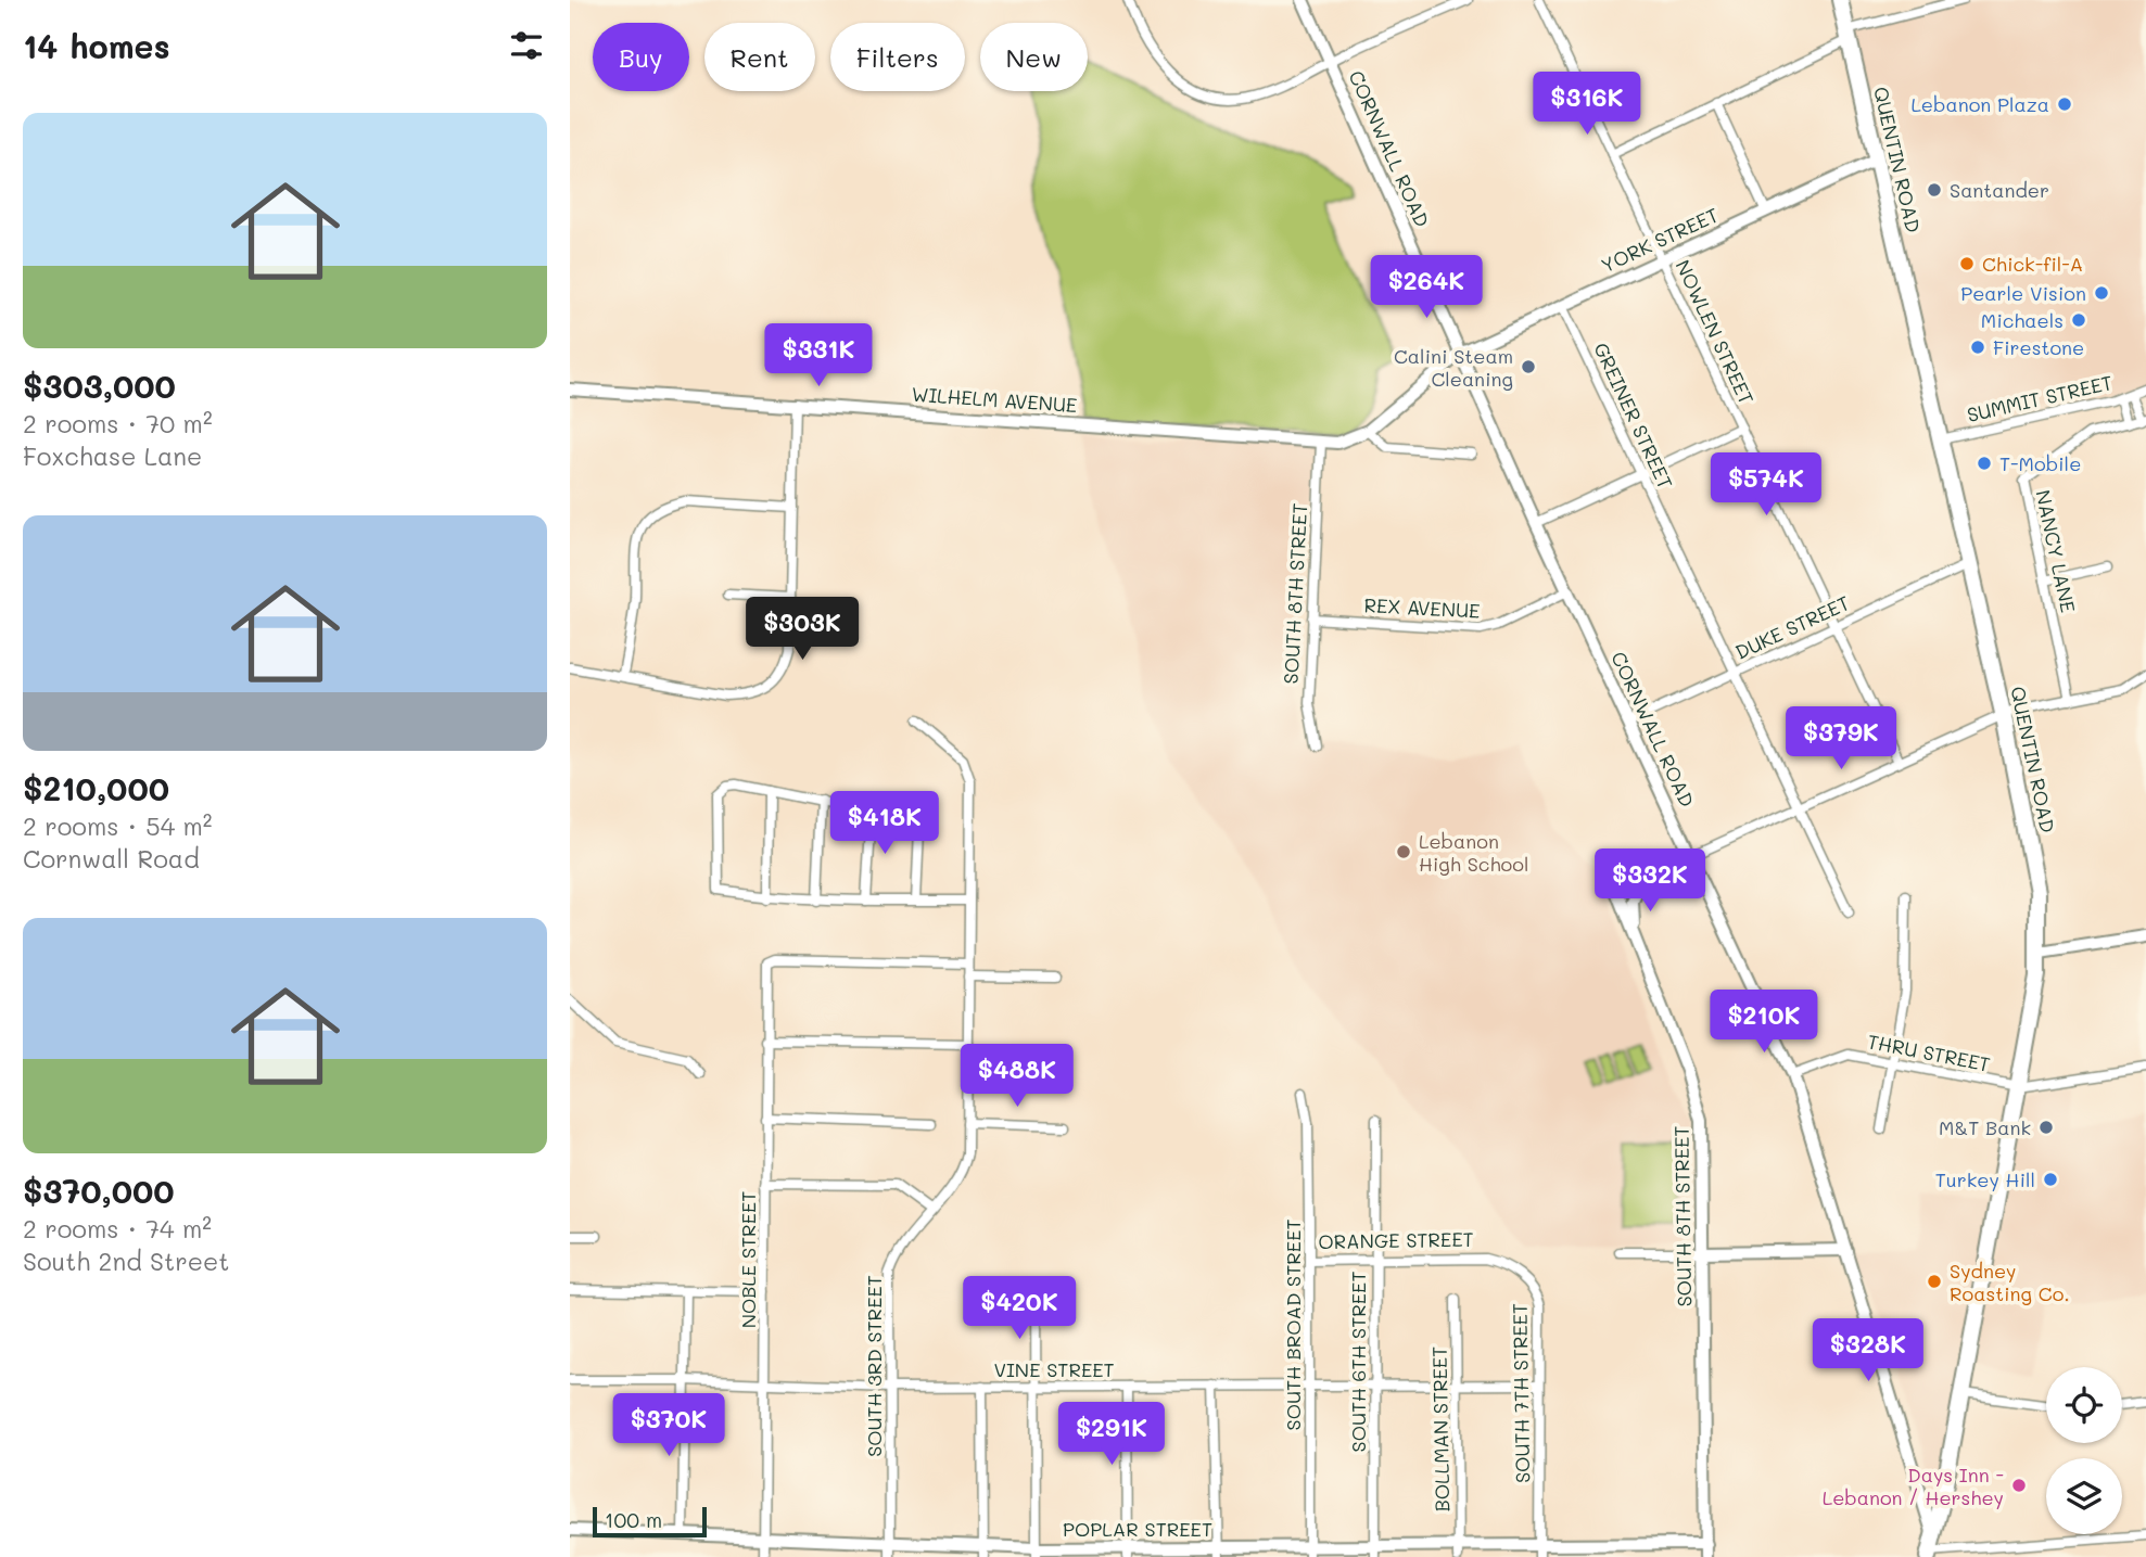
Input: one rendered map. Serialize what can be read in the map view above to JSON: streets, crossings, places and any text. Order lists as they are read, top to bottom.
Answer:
{
  "streets": {
    "highway": ["QUENTIN ROAD"],
    "street": [
      "CORNWALL ROAD",
      "YORK STREET",
      "NOWLEN STREET",
      "SUMMIT STREET",
      "WILHELM AVENUE",
      "GREINER STREET",
      "NANCY LANE",
      "SOUTH 8TH STREET",
      "REX AVENUE",
      "DUKE STREET",
      "THRU STREET",
      "ORANGE STREET",
      "NOBLE STREET",
      "SOUTH BROAD STREET",
      "SOUTH 6TH STREET",
      "SOUTH 3RD STREET",
      "VINE STREET",
      "SOUTH 7TH STREET",
      "BOLLMAN STREET",
      "POPLAR STREET"
    ]
  },
  "crossings": [
    ["CORNWALL ROAD", "QUENTIN ROAD"],
    ["CORNWALL ROAD", "YORK STREET"],
    ["CORNWALL ROAD", "WILHELM AVENUE"],
    ["CORNWALL ROAD", "REX AVENUE"],
    ["CORNWALL ROAD", "DUKE STREET"],
    ["CORNWALL ROAD", "THRU STREET"],
    ["QUENTIN ROAD", "YORK STREET"],
    ["QUENTIN ROAD", "SUMMIT STREET"],
    ["QUENTIN ROAD", "DUKE STREET"],
    ["QUENTIN ROAD", "THRU STREET"],
    ["YORK STREET", "NOWLEN STREET"],
    ["YORK STREET", "WILHELM AVENUE"],
    ["YORK STREET", "GREINER STREET"],
    ["NOWLEN STREET", "DUKE STREET"],
    ["WILHELM AVENUE", "SOUTH 8TH STREET"],
    ["GREINER STREET", "DUKE STREET"],
    ["SOUTH 8TH STREET", "REX AVENUE"],
    ["SOUTH 8TH STREET", "POPLAR STREET"],
    ["ORANGE STREET", "SOUTH BROAD STREET"],
    ["ORANGE STREET", "SOUTH 6TH STREET"],
    ["ORANGE STREET", "SOUTH 7TH STREET"],
    ["NOBLE STREET", "SOUTH 3RD STREET"],
    ["NOBLE STREET", "VINE STREET"],
    ["NOBLE STREET", "POPLAR STREET"],
    ["SOUTH BROAD STREET", "VINE STREET"],
    ["SOUTH BROAD STREET", "POPLAR STREET"],
    ["SOUTH 6TH STREET", "VINE STREET"],
    ["SOUTH 6TH STREET", "POPLAR STREET"],
    ["SOUTH 3RD STREET", "VINE STREET"],
    ["SOUTH 3RD STREET", "POPLAR STREET"],
    ["VINE STREET", "SOUTH 7TH STREET"],
    ["VINE STREET", "BOLLMAN STREET"],
    ["SOUTH 7TH STREET", "POPLAR STREET"],
    ["BOLLMAN STREET", "POPLAR STREET"]
  ],
  "places": [
    "Lebanon Plaza",
    "Santander",
    "Chick-fil-A",
    "Pearle Vision",
    "Michaels",
    "Firestone",
    "Calini Steam Cleaning",
    "T-Mobile",
    "Lebanon High School",
    "M&T Bank",
    "Turkey Hill",
    "Sydney Roasting Co.",
    "Days Inn - Lebanon / Hershey"
  ],
  "scale_bar": "100 m",
  "page": {
    "heading": "14 homes",
    "chip": [
      "Buy",
      "Rent",
      "Filters",
      "New"
    ],
    "price": [
      "$316K",
      "$264K",
      "$331K",
      "$574K",
      "$303K",
      "$379K",
      "$418K",
      "$332K",
      "$210K",
      "$488K",
      "$420K",
      "$328K",
      "$370K",
      "$291K"
    ],
    "list": [
      {
        "name": "$303,000",
        "note": "2 rooms · 70 m² · Foxchase Lane"
      },
      {
        "name": "$210,000",
        "note": "2 rooms · 54 m² · Cornwall Road"
      },
      {
        "name": "$370,000",
        "note": "2 rooms · 74 m² · South 2nd Street"
      }
    ],
    "scale": "100 m"
  }
}
